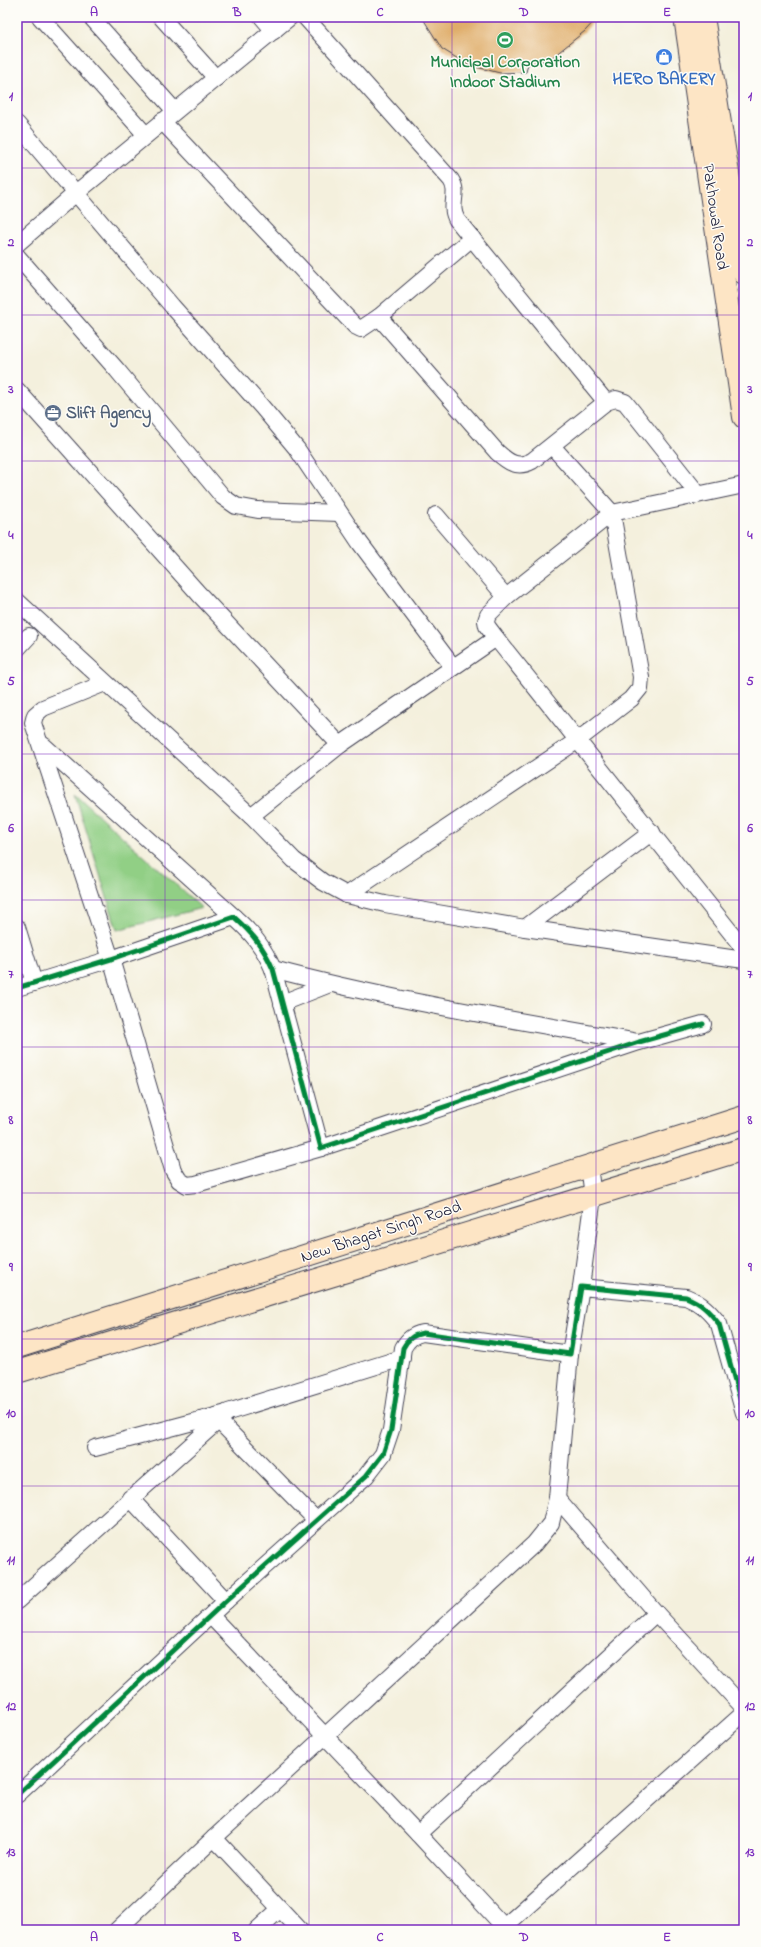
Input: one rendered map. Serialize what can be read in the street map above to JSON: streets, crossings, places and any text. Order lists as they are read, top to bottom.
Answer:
{
  "streets": {
    "street": ["Pakhowal Road", "New Bhagat Singh Road"]
  },
  "places": {
    "sports": ["Municipal Corporation Indoor Stadium"],
    "shop": ["HERO BAKERY"],
    "office": ["Slift Agency"]
  },
  "grid": {
    "columns": [
      "A",
      "B",
      "C",
      "D",
      "E"
    ],
    "rows": [
      "1",
      "2",
      "3",
      "4",
      "5",
      "6",
      "7",
      "8",
      "9",
      "10",
      "11",
      "12",
      "13"
    ]
  }
}
